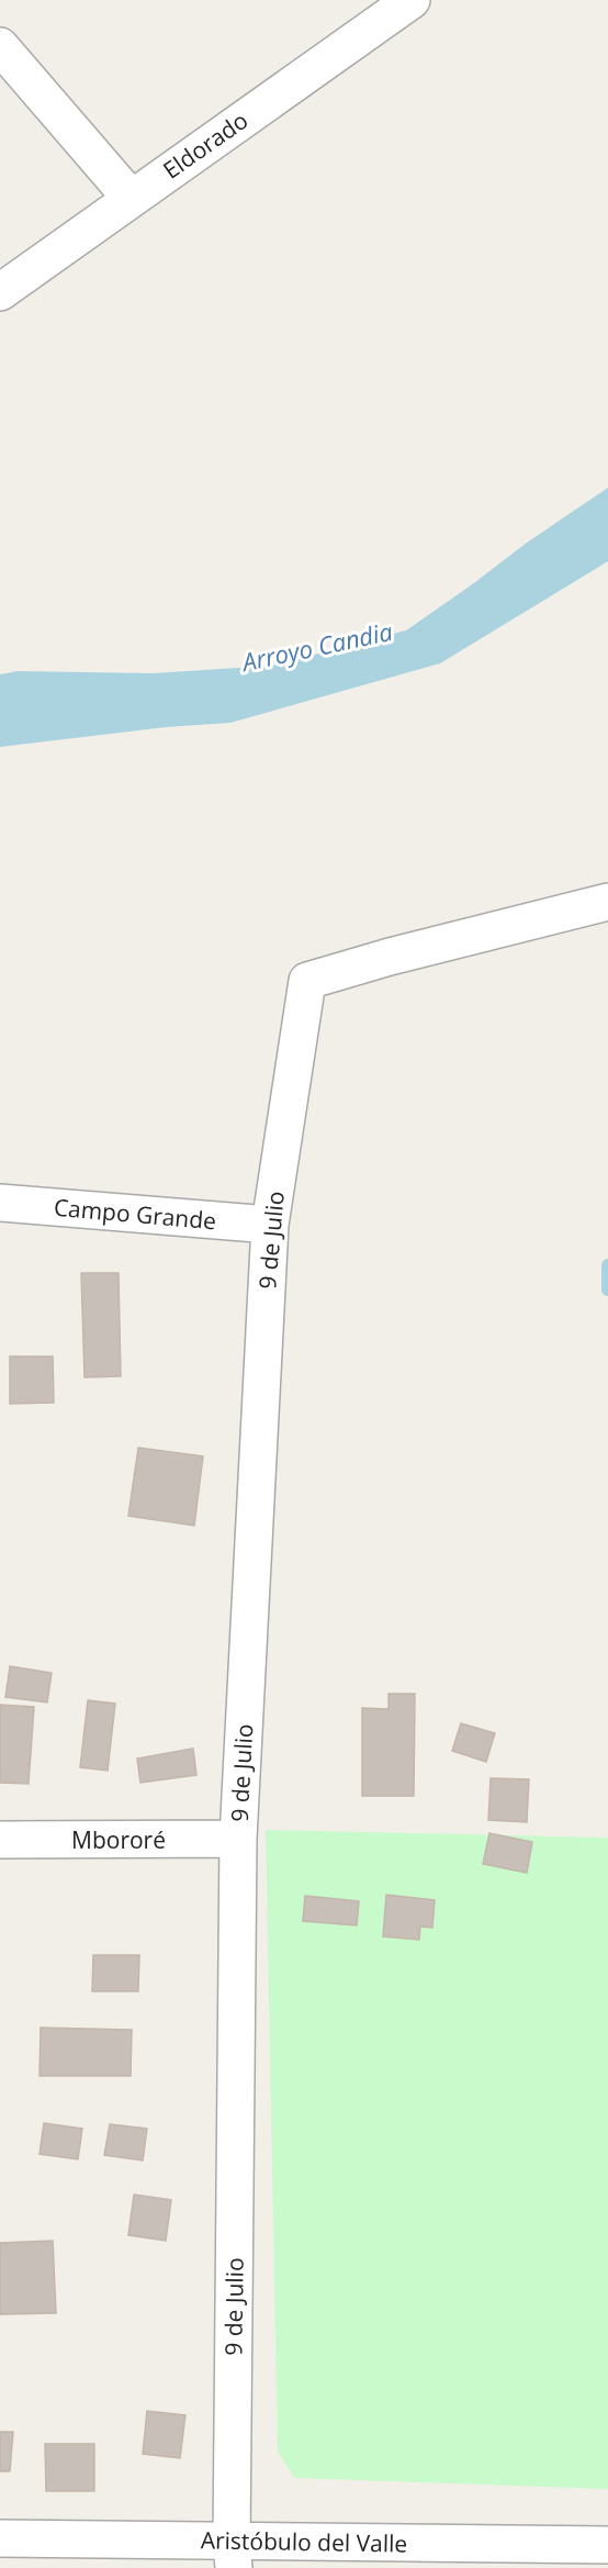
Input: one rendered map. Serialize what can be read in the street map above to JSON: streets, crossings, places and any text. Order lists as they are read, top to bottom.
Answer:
{
  "streets": {
    "street": [
      "Eldorado",
      "Campo Grande",
      "9 de Julio",
      "Mbororé",
      "Aristóbulo del Valle"
    ]
  },
  "crossings": [
    ["Campo Grande", "9 de Julio"],
    ["9 de Julio", "Mbororé"],
    ["9 de Julio", "Aristóbulo del Valle"]
  ],
  "water": ["Arroyo Candia"]
}
